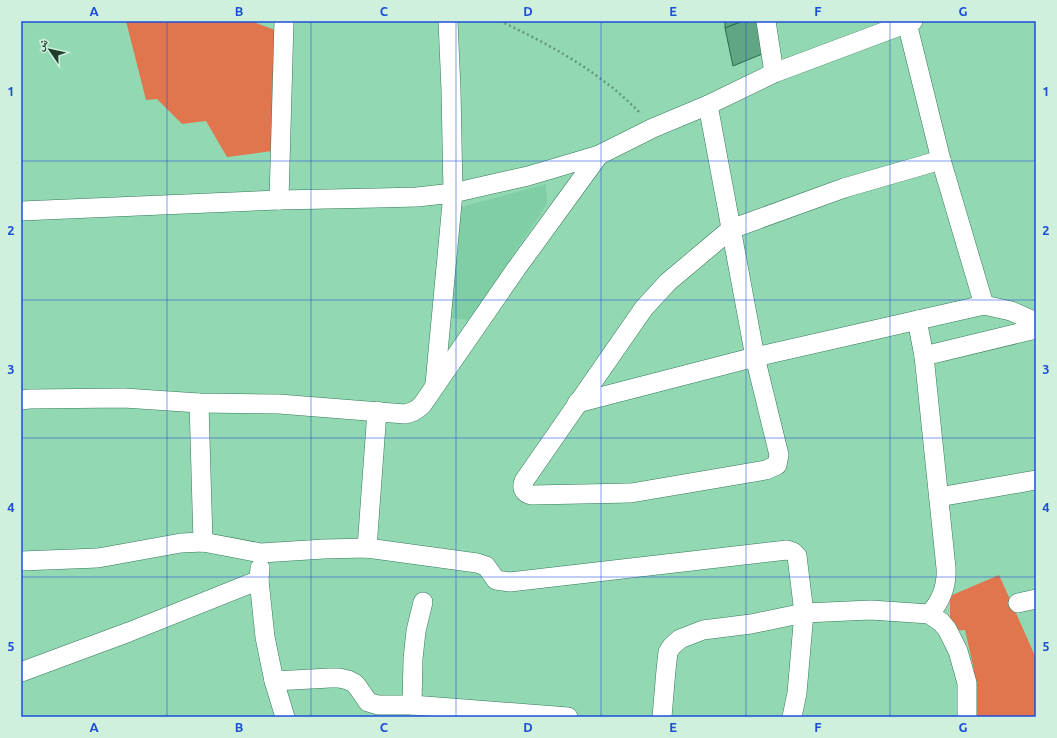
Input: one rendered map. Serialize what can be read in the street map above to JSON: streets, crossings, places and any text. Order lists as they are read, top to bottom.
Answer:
{
  "north": "top left",
  "grid": {
    "columns": [
      "A",
      "B",
      "C",
      "D",
      "E",
      "F",
      "G"
    ],
    "rows": [
      "1",
      "2",
      "3",
      "4",
      "5"
    ]
  }
}
